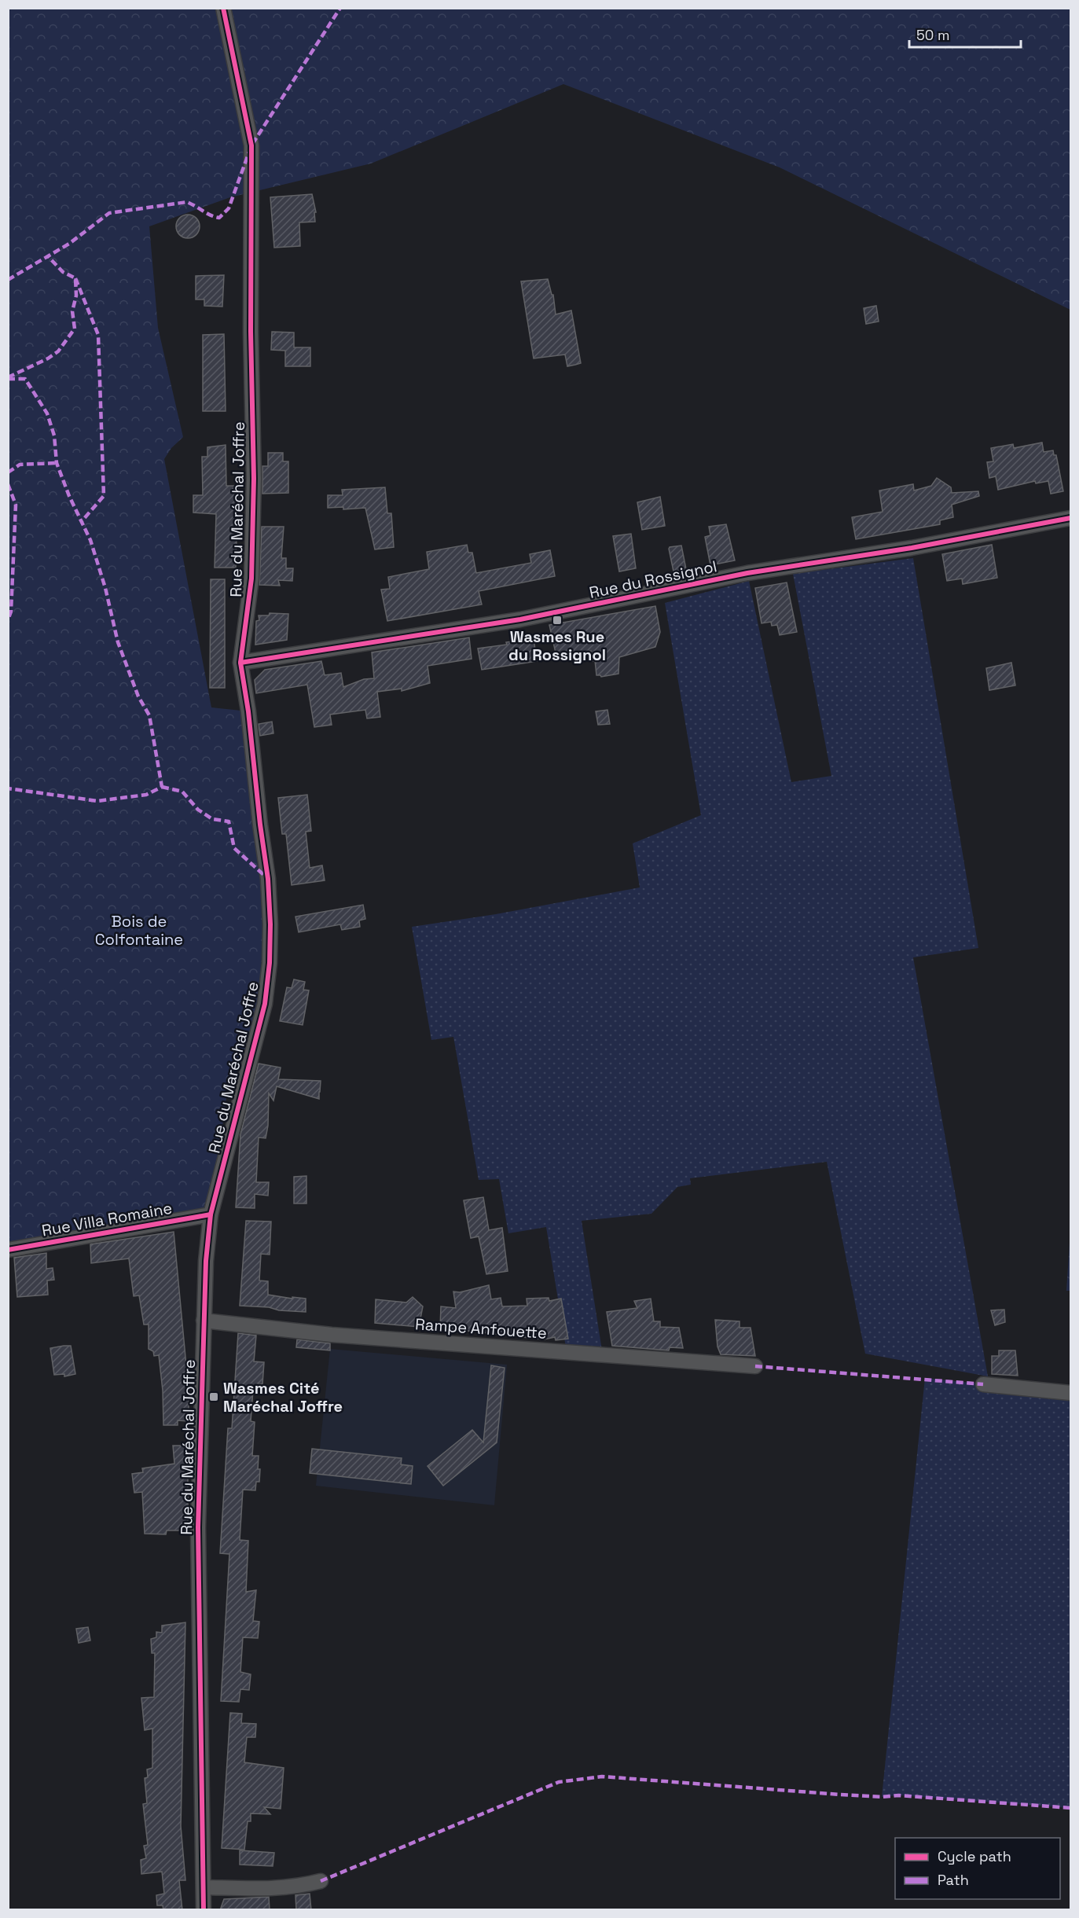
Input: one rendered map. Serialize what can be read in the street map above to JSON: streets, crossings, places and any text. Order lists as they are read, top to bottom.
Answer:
{
  "streets": {
    "street": [
      "Rue du Maréchal Joffre",
      "Rue du Rossignol",
      "Rue Villa Romaine",
      "Rampe Anfouette"
    ]
  },
  "crossings": [
    ["Rue du Maréchal Joffre", "Rue du Rossignol"],
    ["Rue du Maréchal Joffre", "Rue Villa Romaine"],
    ["Rue du Maréchal Joffre", "Rampe Anfouette"]
  ],
  "parks": ["Bois de Colfontaine"],
  "places": {
    "transit": ["Wasmes Rue du Rossignol", "Wasmes Cité Maréchal Joffre"]
  },
  "legend": ["Cycle path", "Path"],
  "scale_bar": "50 m"
}
